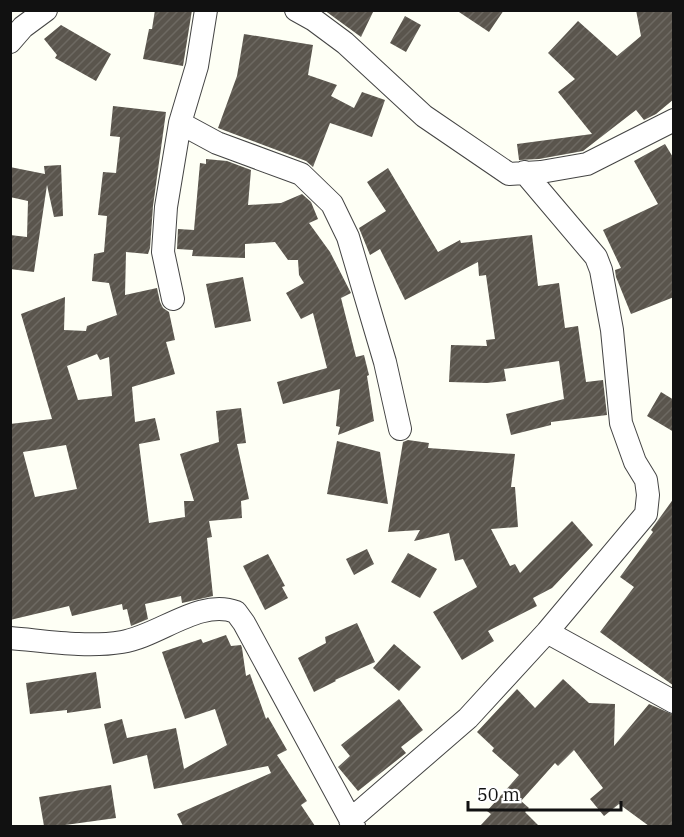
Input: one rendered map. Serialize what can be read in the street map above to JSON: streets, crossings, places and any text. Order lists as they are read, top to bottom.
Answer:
{
  "scale_bar": "50 m"
}
